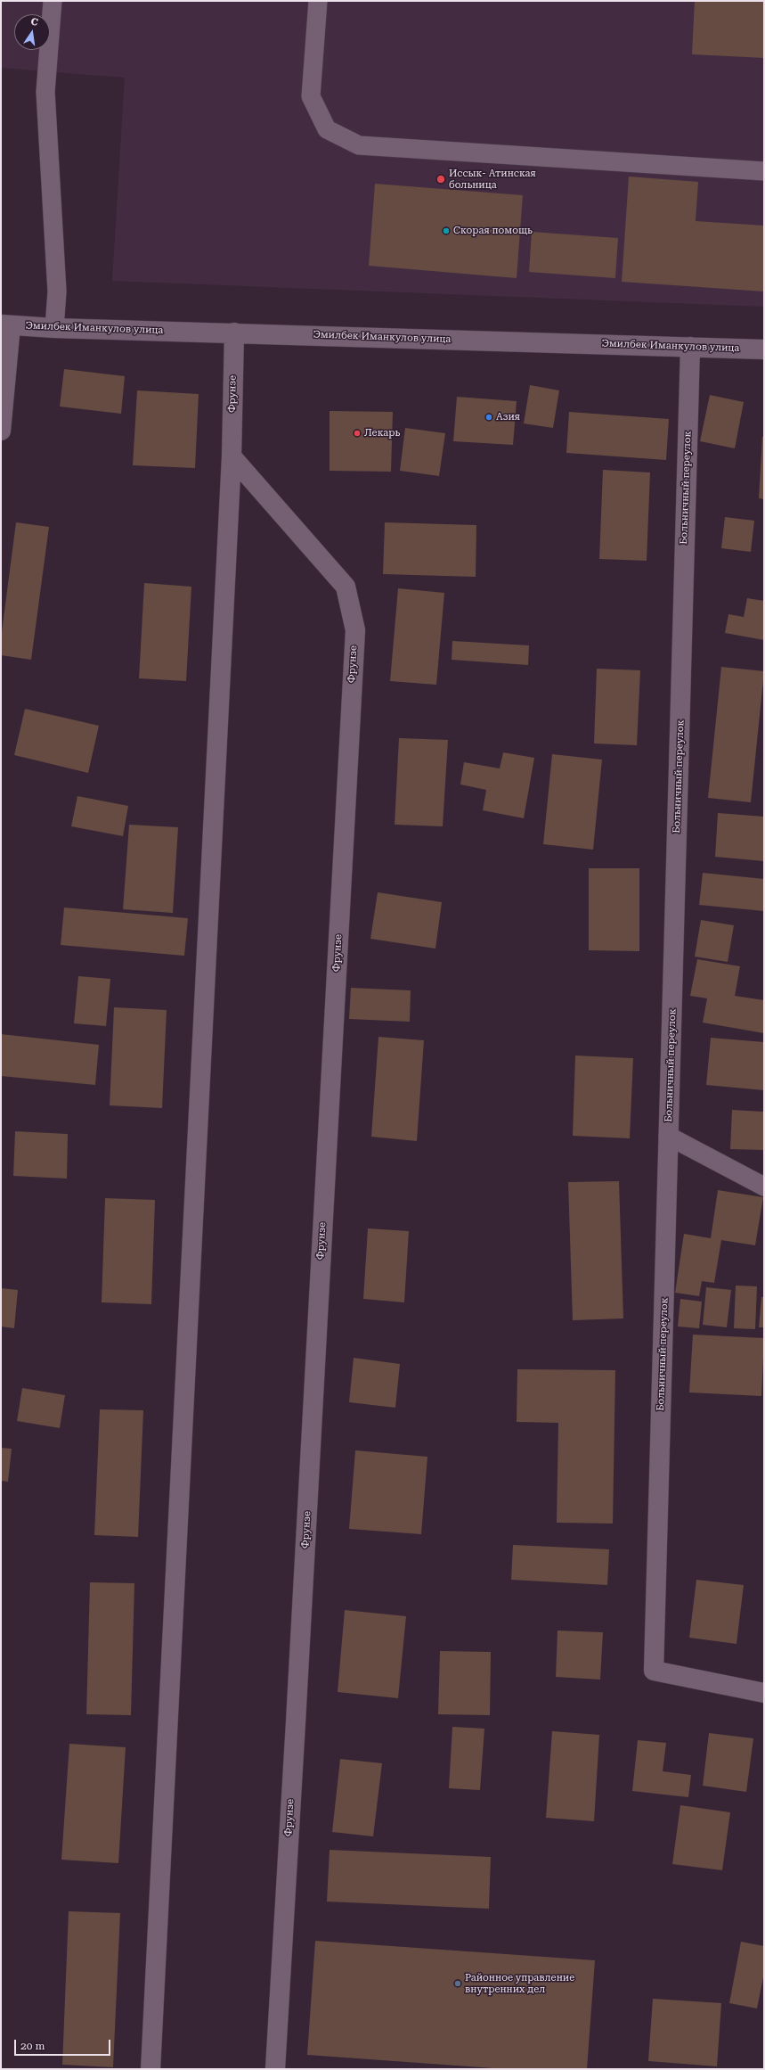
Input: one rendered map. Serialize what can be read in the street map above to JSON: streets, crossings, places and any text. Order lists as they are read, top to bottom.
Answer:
{
  "streets": {
    "street": ["Эмилбек Иманкулов улица", "Фрунзе", "Больничный переулок"]
  },
  "crossings": [
    ["Эмилбек Иманкулов улица", "Фрунзе"],
    ["Эмилбек Иманкулов улица", "Больничный переулок"]
  ],
  "places": [
    "Иссык- Атинская больница",
    "Скорая помощь",
    "Азия",
    "Лекарь",
    "Районное управление внутренних дел"
  ],
  "scale_bar": "20 m",
  "north": "top"
}
